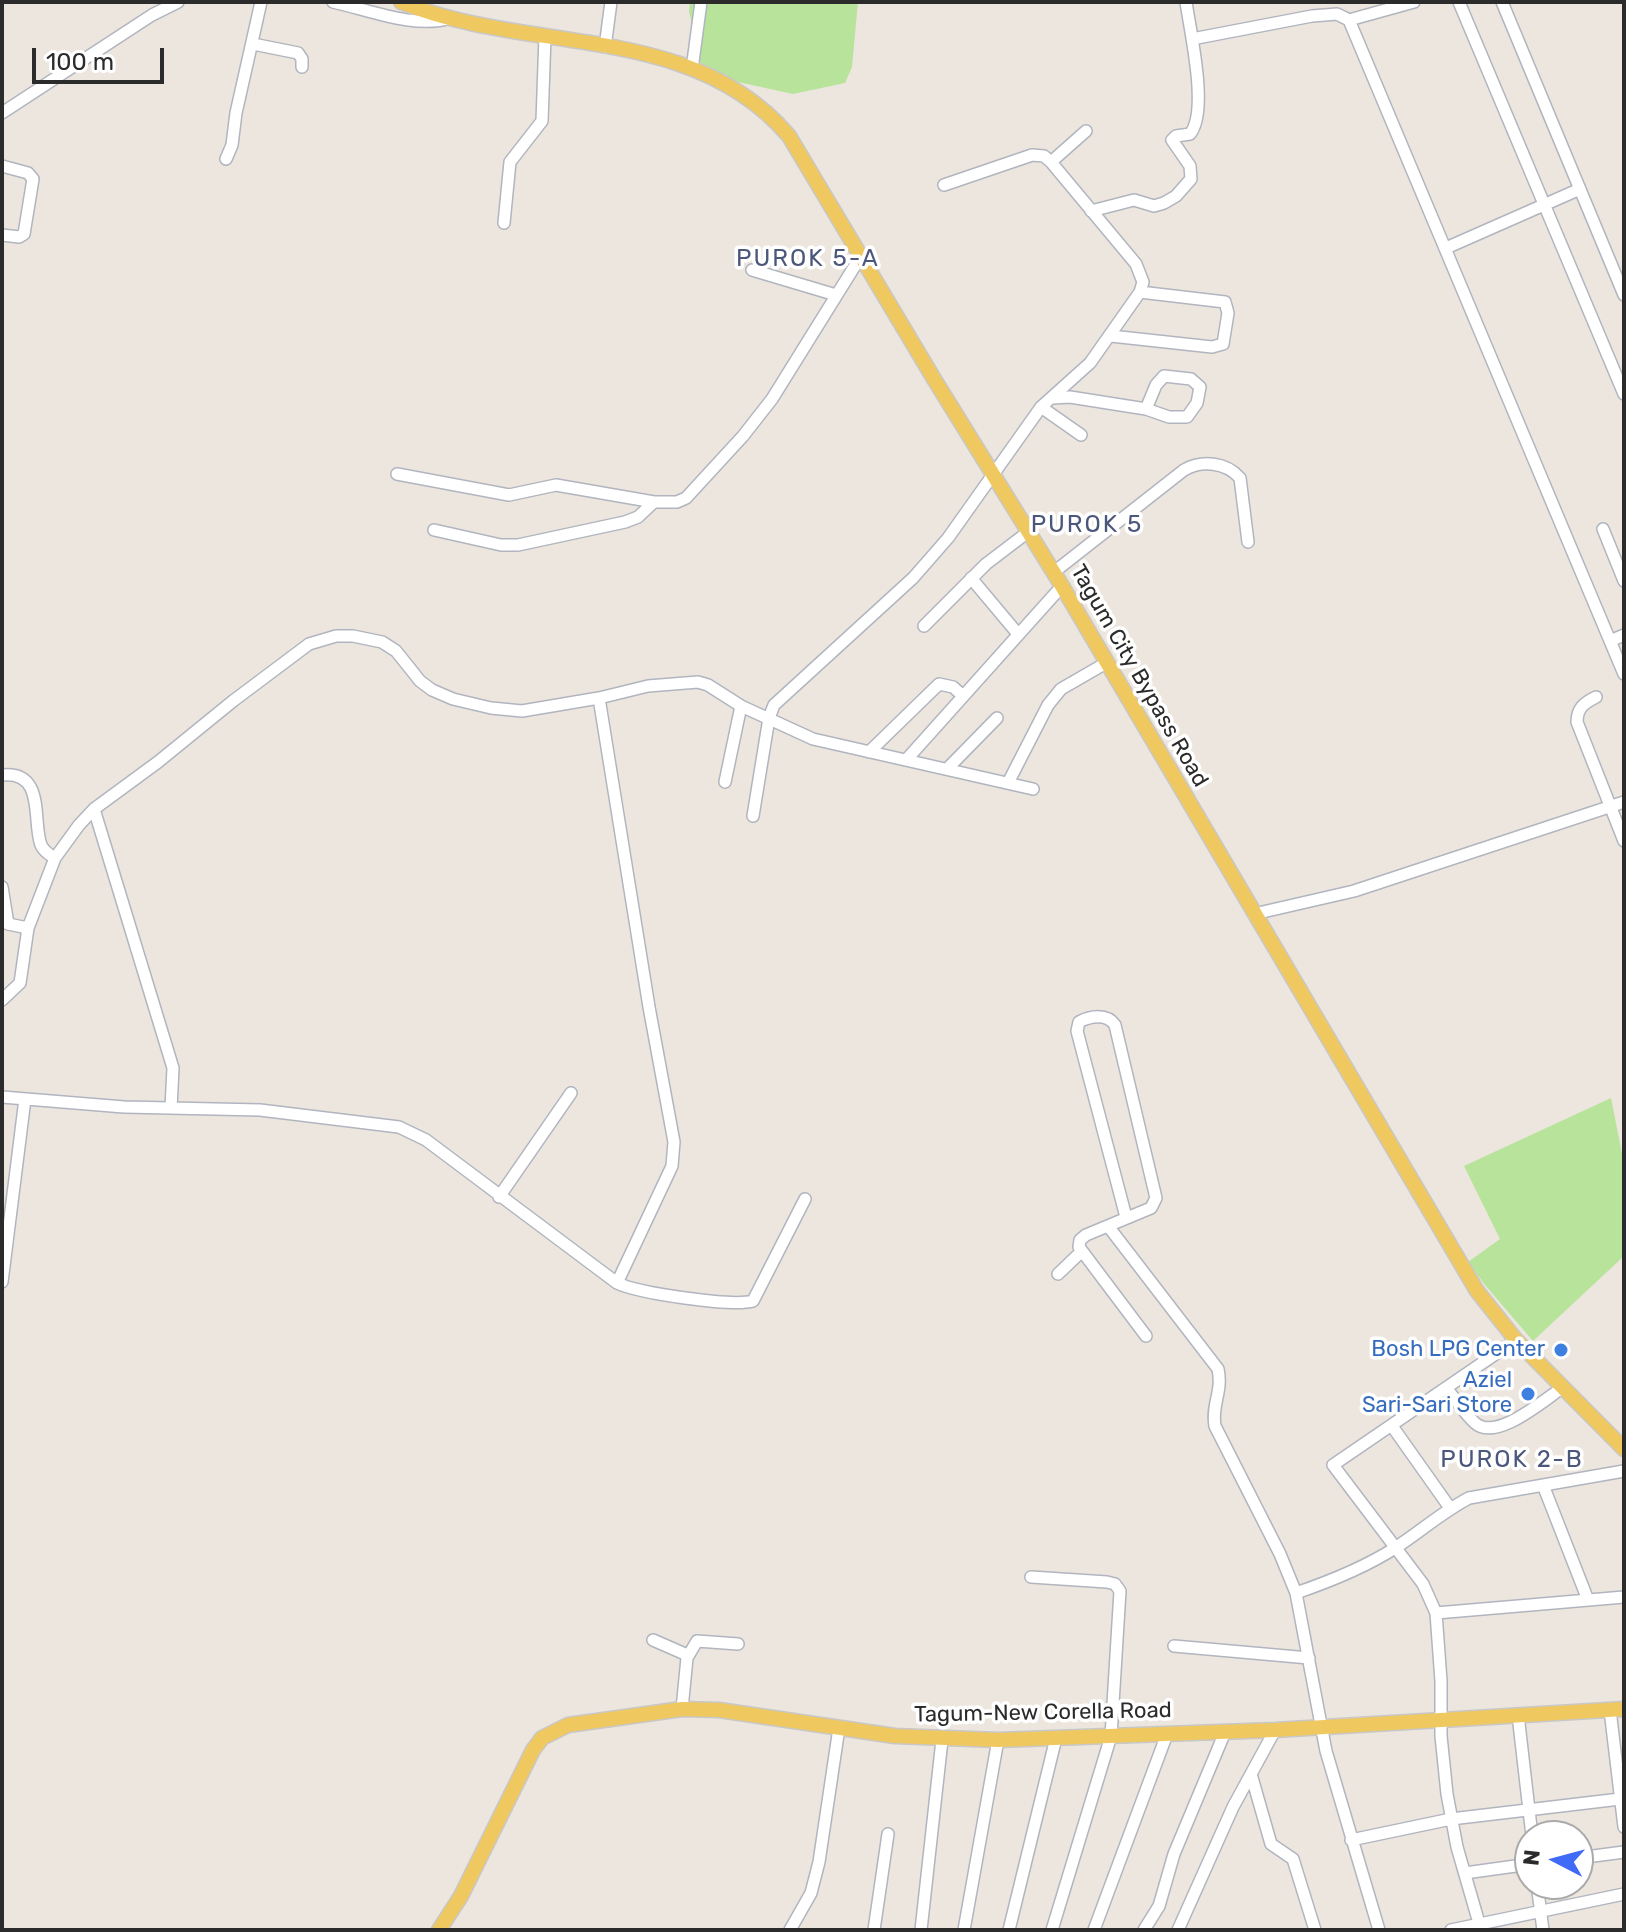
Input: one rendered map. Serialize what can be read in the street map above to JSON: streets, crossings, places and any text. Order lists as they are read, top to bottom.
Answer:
{
  "streets": {
    "main road": ["Tagum City Bypass Road", "Tagum-New Corella Road"]
  },
  "districts": ["PUROK 5-A", "PUROK 5", "PUROK 2-B"],
  "places": ["Bosh LPG Center", "Aziel Sari-Sari Store"],
  "scale_bar": "100 m",
  "north": "left"
}
